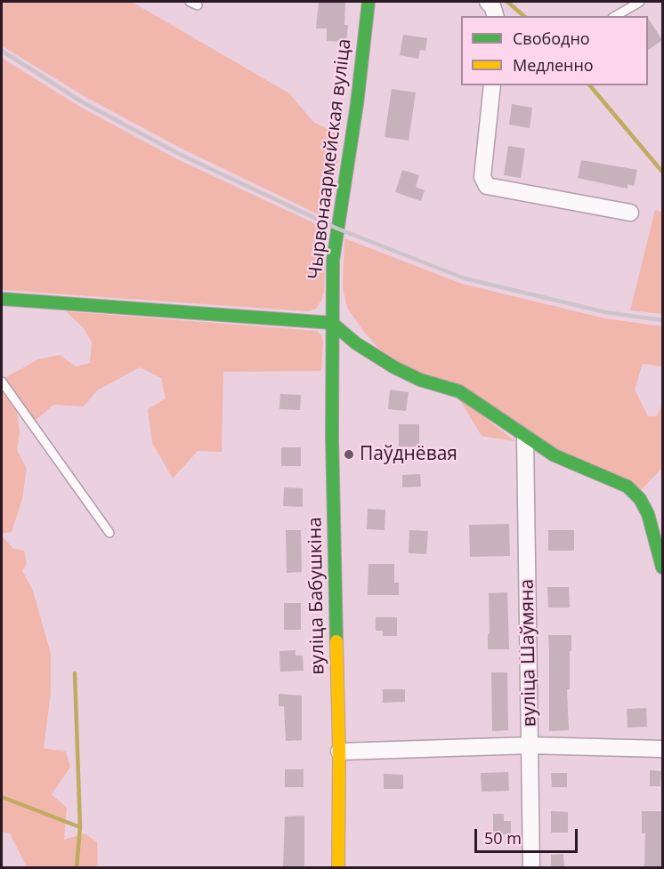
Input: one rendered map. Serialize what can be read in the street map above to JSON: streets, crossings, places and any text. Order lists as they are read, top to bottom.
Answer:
{
  "streets": {
    "street": ["Чырвонаармейская вуліца", "вуліца Бабушкіна", "вуліца Шаўмяна"]
  },
  "crossings": [
    ["Чырвонаармейская вуліца", "вуліца Бабушкіна"]
  ],
  "places": ["Паўднёвая"],
  "legend": ["Свободно", "Медленно"],
  "scale_bar": "50 m"
}
